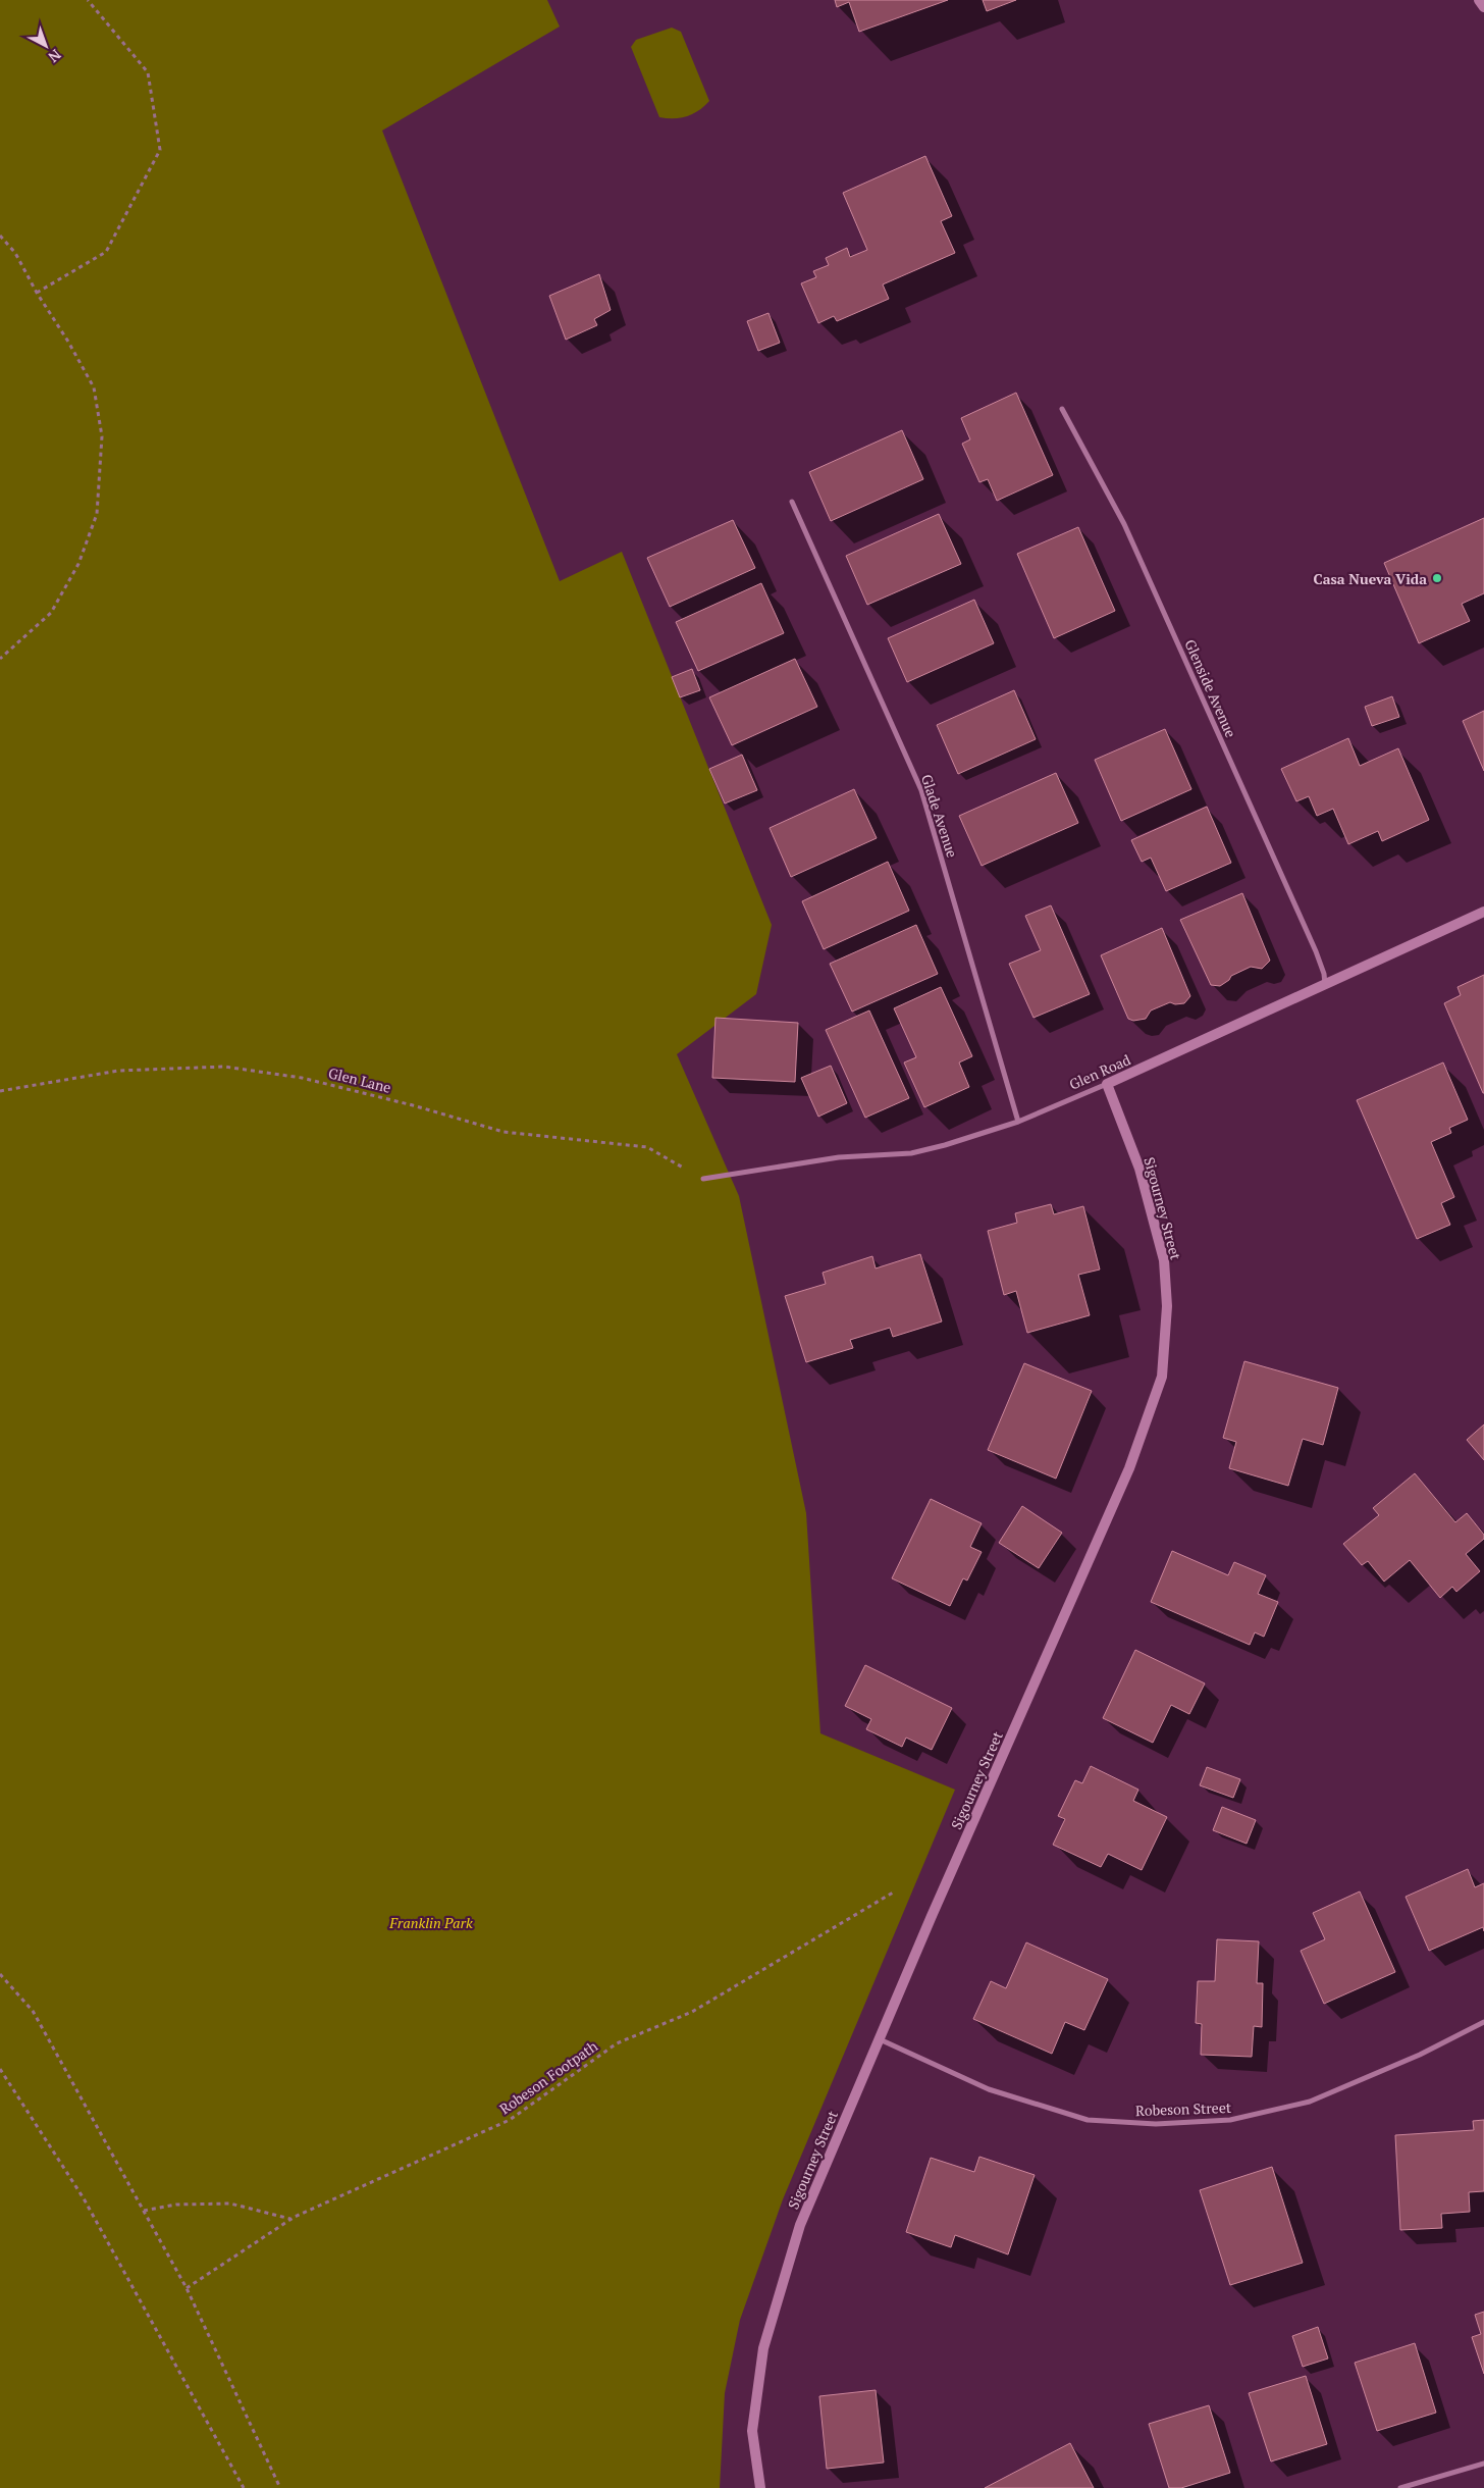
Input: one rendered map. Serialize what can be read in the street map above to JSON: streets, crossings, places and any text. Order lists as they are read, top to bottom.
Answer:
{
  "streets": {
    "street": [
      "Glenside Avenue",
      "Glade Avenue",
      "Glen Road",
      "Sigourney Street",
      "Robeson Street"
    ],
    "path": ["Glen Lane", "Robeson Footpath"]
  },
  "crossings": [
    ["Glenside Avenue", "Glen Road"],
    ["Glade Avenue", "Glen Road"],
    ["Glen Road", "Glen Lane"],
    ["Glen Road", "Sigourney Street"],
    ["Sigourney Street", "Robeson Street"]
  ],
  "parks": ["Franklin Park"],
  "places": ["Casa Nueva Vida"],
  "north": "bottom right"
}
